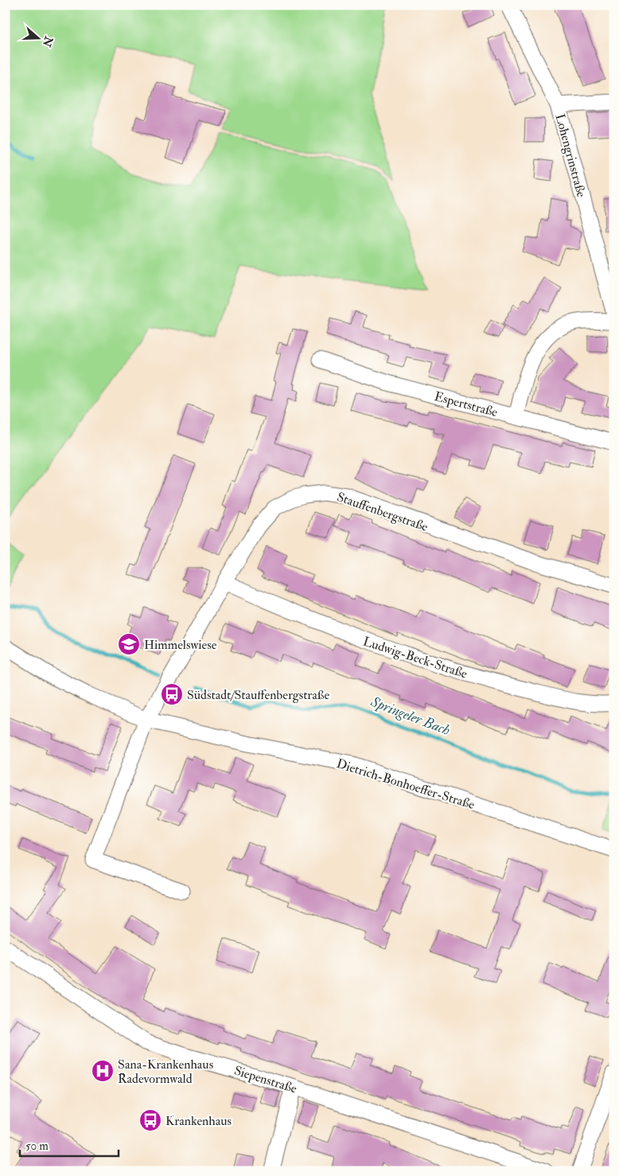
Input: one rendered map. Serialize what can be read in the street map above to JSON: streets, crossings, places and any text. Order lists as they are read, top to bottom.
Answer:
{
  "streets": {
    "street": [
      "Lohengrinstraße",
      "Espertstraße",
      "Stauffenbergstraße",
      "Ludwig-Beck-Straße",
      "Dietrich-Bonhoeffer-Straße",
      "Siepenstraße"
    ]
  },
  "crossings": [
    ["Stauffenbergstraße", "Ludwig-Beck-Straße"],
    ["Stauffenbergstraße", "Dietrich-Bonhoeffer-Straße"]
  ],
  "water": ["Springeler Bach"],
  "places": {
    "school or university": ["Himmelswiese"],
    "bus stop": ["Südstadt/Stauffenbergstraße", "Krankenhaus"],
    "hospital": ["Sana-Krankenhaus Radevormwald"]
  },
  "scale_bar": "50 m",
  "north": "right"
}
